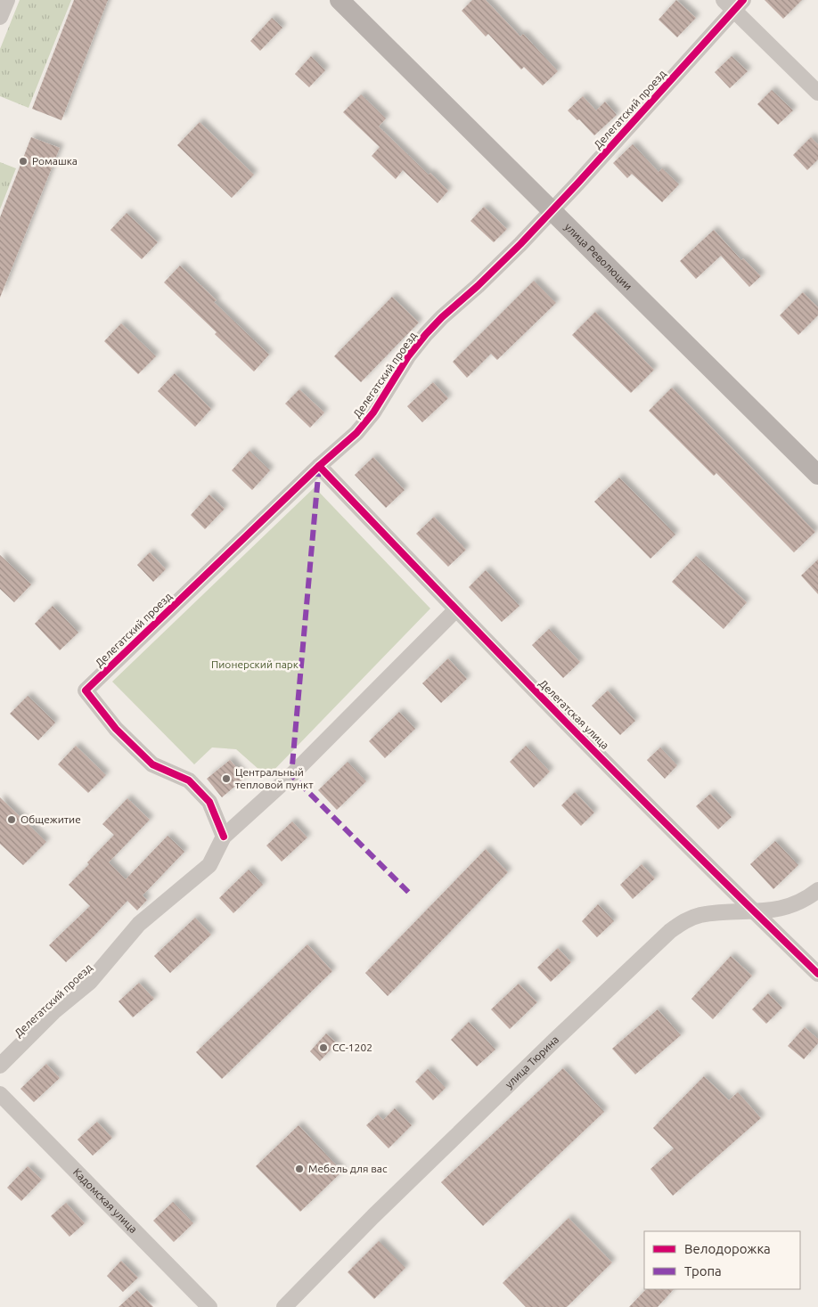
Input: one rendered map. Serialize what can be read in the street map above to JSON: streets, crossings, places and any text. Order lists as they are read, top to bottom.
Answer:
{
  "streets": {
    "main road": ["улица Революции"],
    "street": [
      "Делегатский проезд",
      "Делегатская улица",
      "улица Тюрина",
      "Кадомская улица"
    ]
  },
  "crossings": [
    ["Делегатский проезд", "улица Революции"],
    ["Делегатский проезд", "Делегатская улица"],
    ["Делегатская улица", "улица Тюрина"]
  ],
  "parks": ["Пионерский парк"],
  "places": [
    "Ромашка",
    "Центральный тепловой пункт",
    "Общежитие",
    "СС-1202",
    "Мебель для вас"
  ],
  "legend": ["Велодорожка", "Тропа"]
}
